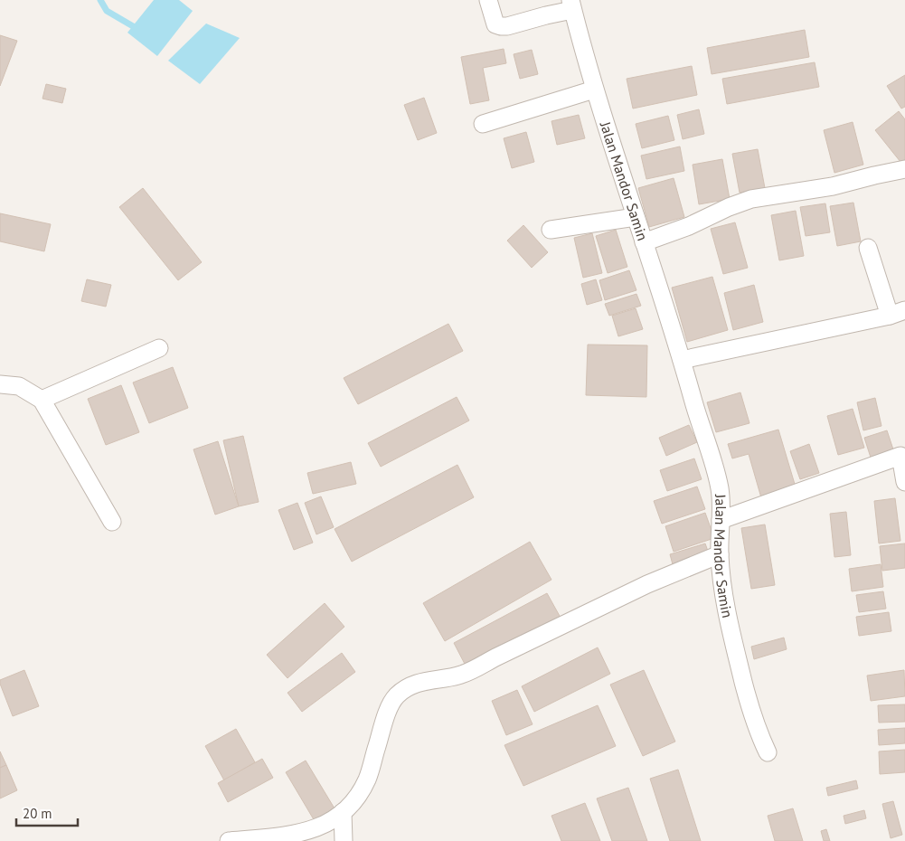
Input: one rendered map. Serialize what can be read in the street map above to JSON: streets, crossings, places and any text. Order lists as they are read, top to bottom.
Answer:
{
  "streets": {
    "street": ["Jalan Mandor Samin"]
  },
  "scale_bar": "20 m"
}
